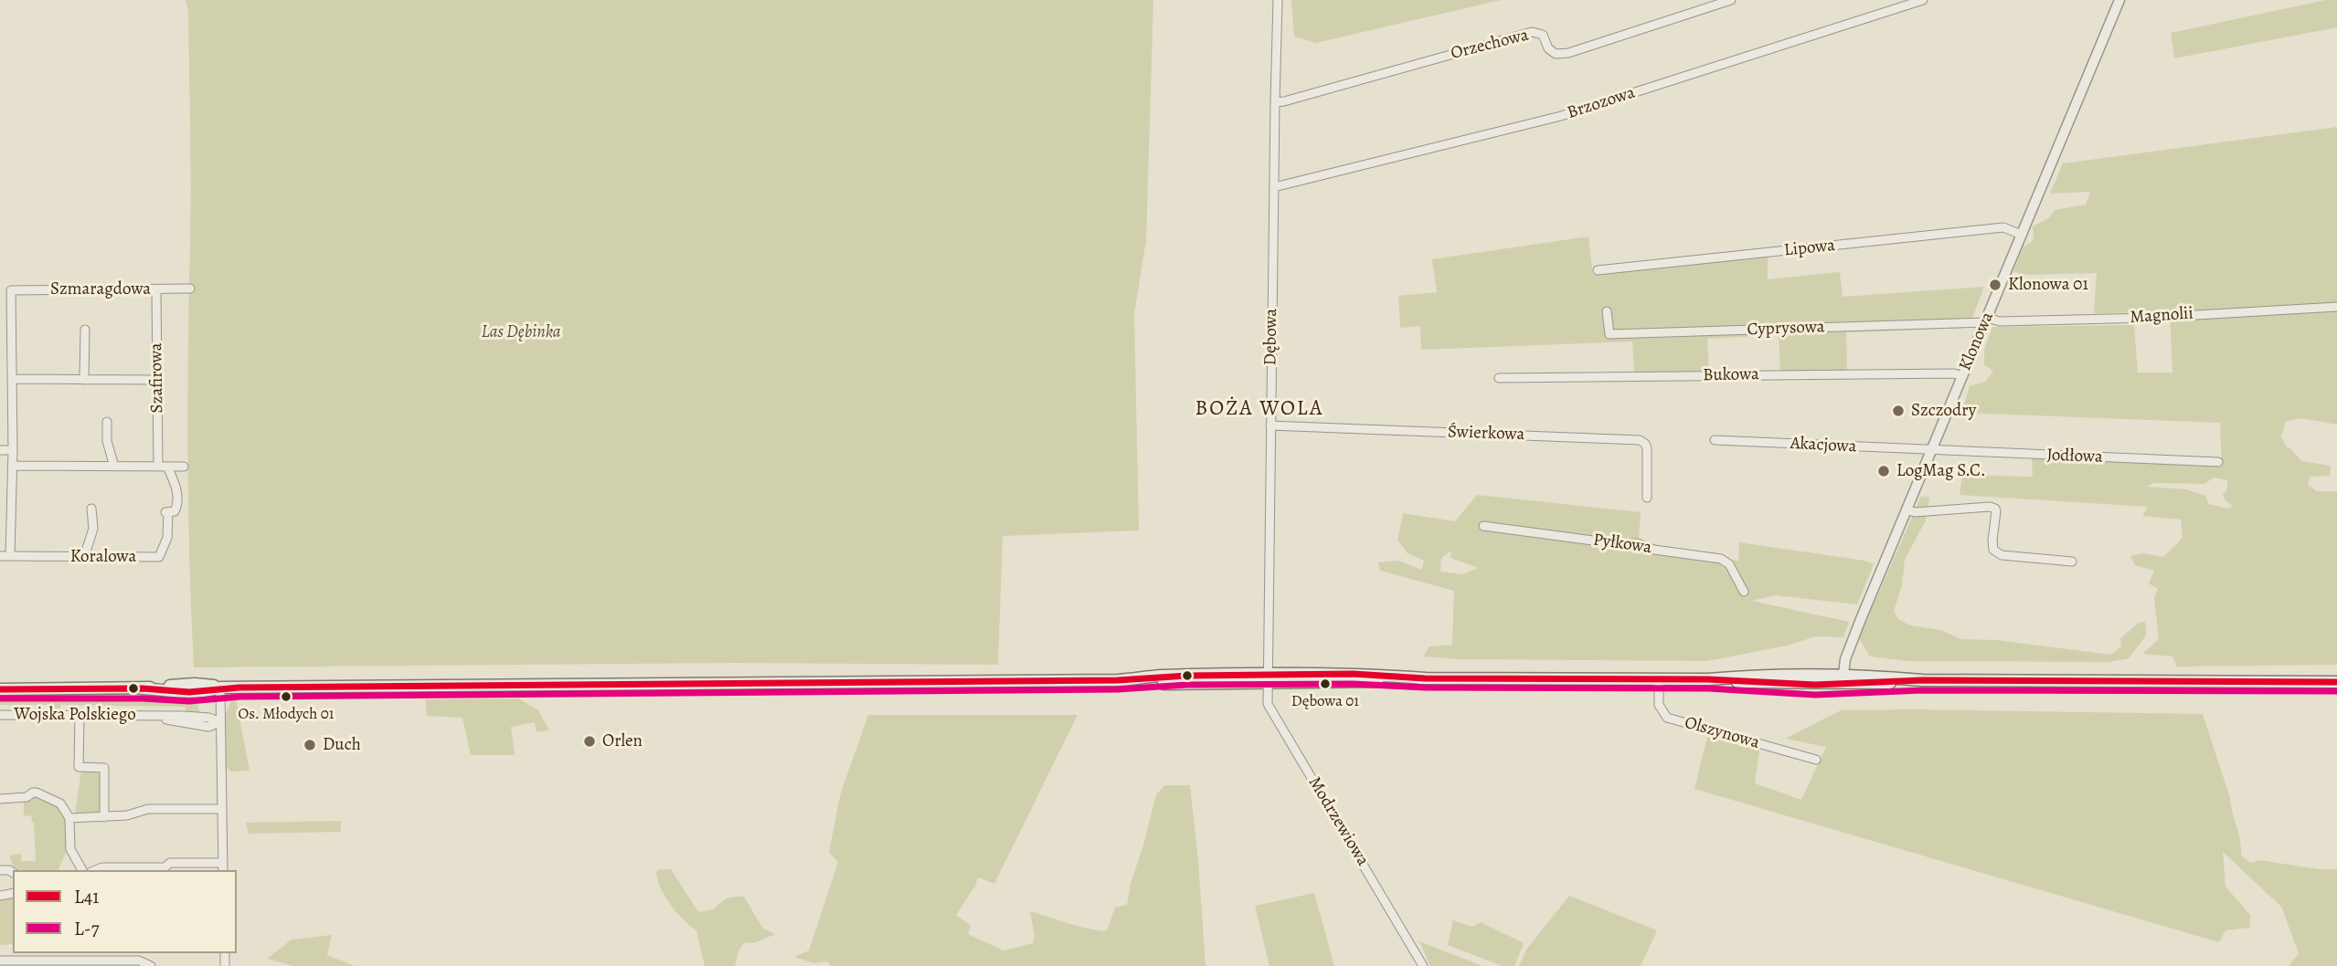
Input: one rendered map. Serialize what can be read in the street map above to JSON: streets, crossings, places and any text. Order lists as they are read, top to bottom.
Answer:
{
  "streets": {
    "main road": ["Wojska Polskiego"],
    "street": [
      "Orzechowa",
      "Brzozowa",
      "Lipowa",
      "Szmaragdowa",
      "Magnolii",
      "Cyprysowa",
      "Dębowa",
      "Klonowa",
      "Bukowa",
      "Szafirowa",
      "Świerkowa",
      "Akacjowa",
      "Jodłowa",
      "Pyłkowa",
      "Koralowa",
      "Olszynowa",
      "Modrzewiowa"
    ]
  },
  "crossings": [
    ["Orzechowa", "Dębowa"],
    ["Brzozowa", "Dębowa"],
    ["Lipowa", "Klonowa"],
    ["Szmaragdowa", "Szafirowa"],
    ["Magnolii", "Cyprysowa"],
    ["Magnolii", "Klonowa"],
    ["Cyprysowa", "Klonowa"],
    ["Dębowa", "Świerkowa"],
    ["Dębowa", "Wojska Polskiego"],
    ["Dębowa", "Modrzewiowa"],
    ["Klonowa", "Bukowa"],
    ["Klonowa", "Akacjowa"],
    ["Klonowa", "Jodłowa"],
    ["Klonowa", "Wojska Polskiego"],
    ["Szafirowa", "Koralowa"],
    ["Akacjowa", "Jodłowa"],
    ["Wojska Polskiego", "Olszynowa"],
    ["Wojska Polskiego", "Modrzewiowa"]
  ],
  "districts": ["BOŻA WOLA"],
  "parks": ["Las Dębinka"],
  "places": [
    "Klonowa 01",
    "Szczodry",
    "LogMag S.C.",
    "Dębowa 01",
    "Os. Młodych 01",
    "Orlen",
    "Duch"
  ],
  "lines": ["transit line L41", "transit line L-7"],
  "legend": ["L41", "L-7"]
}
